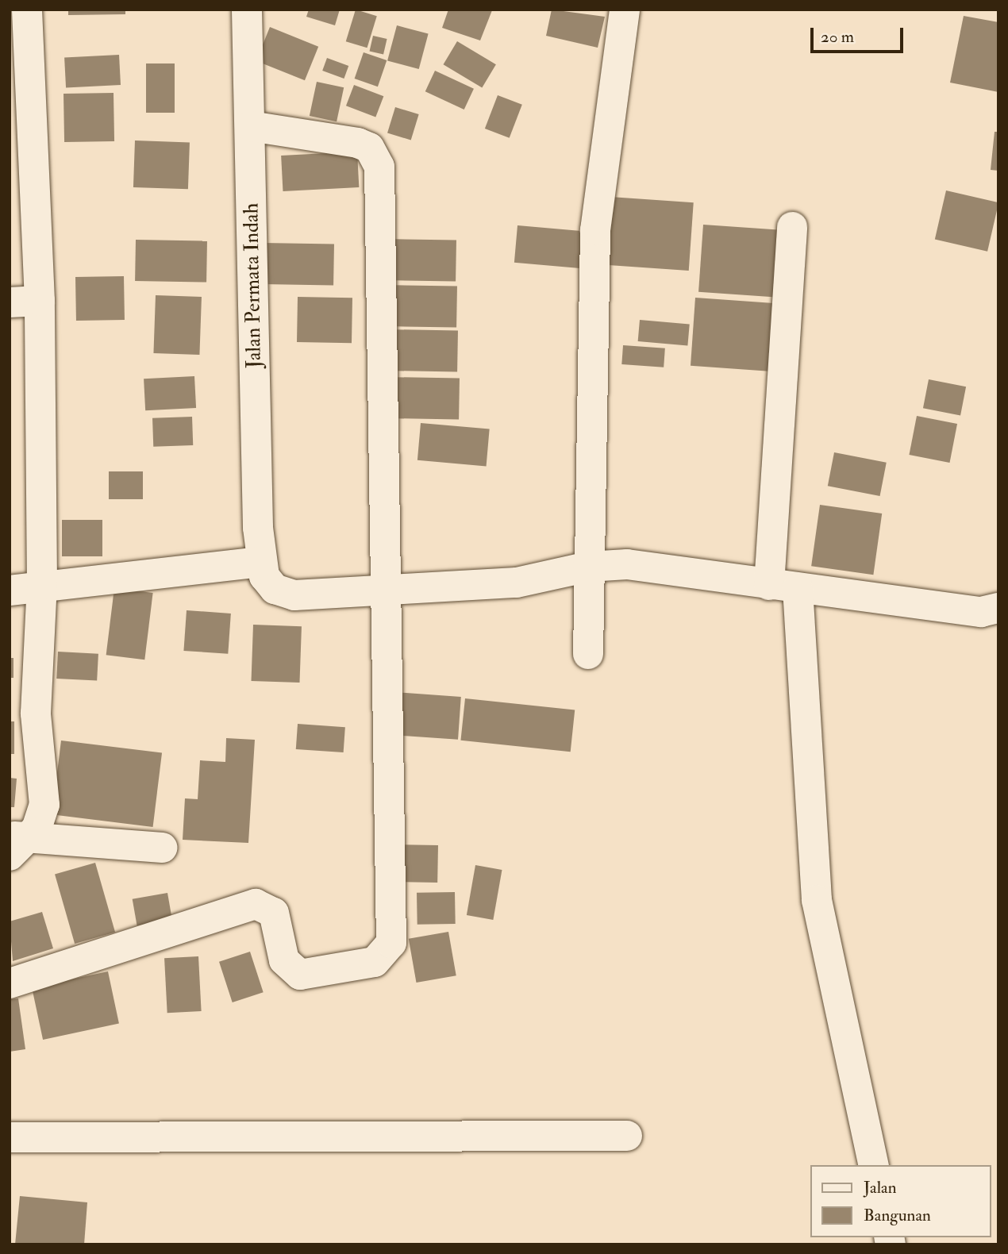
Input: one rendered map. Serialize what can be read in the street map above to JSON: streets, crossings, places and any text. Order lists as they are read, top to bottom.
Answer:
{
  "streets": {
    "street": ["Jalan Permata Indah"]
  },
  "legend": ["Jalan", "Bangunan"],
  "scale_bar": "20 m"
}
